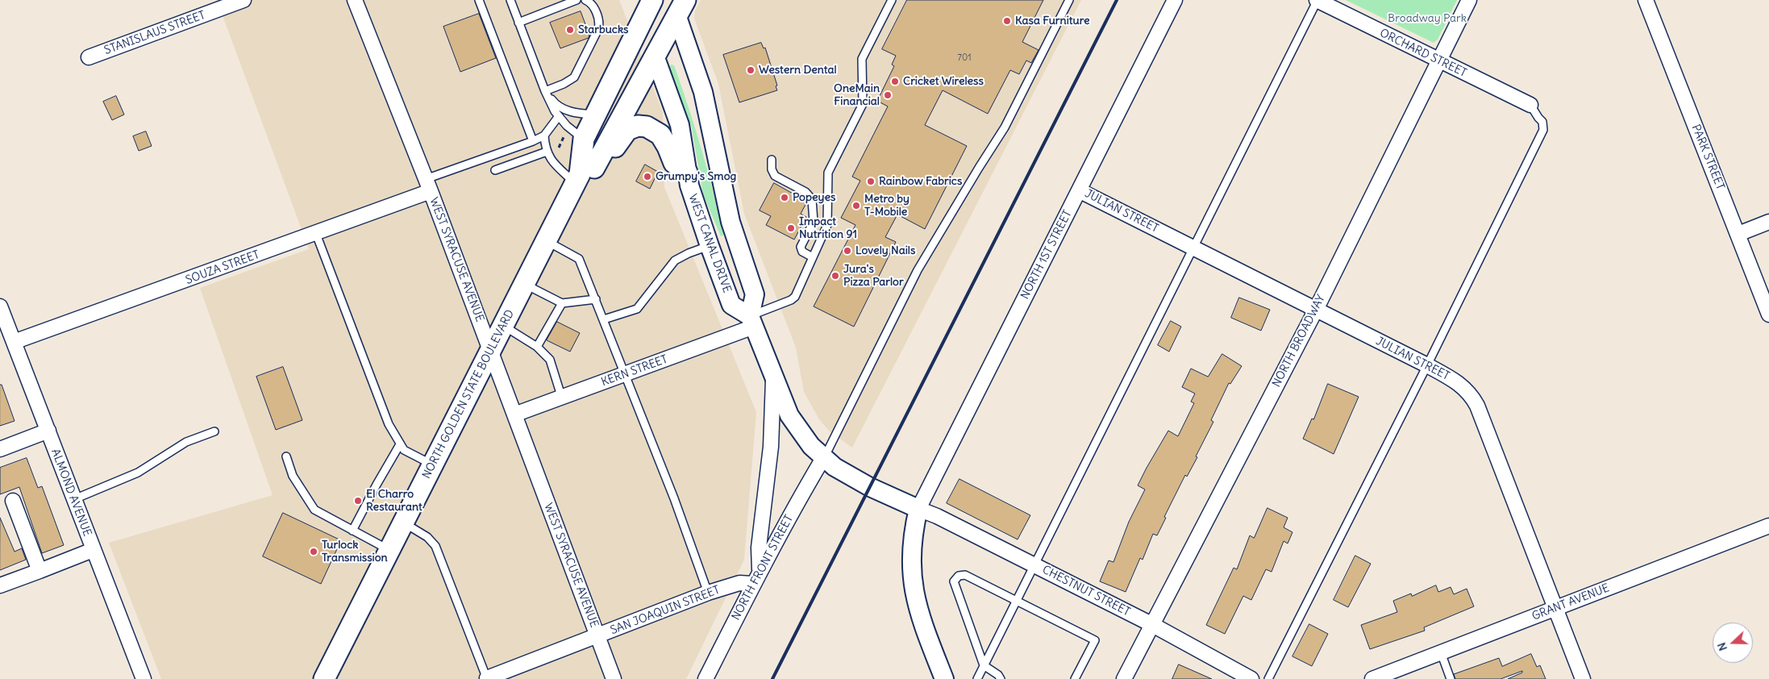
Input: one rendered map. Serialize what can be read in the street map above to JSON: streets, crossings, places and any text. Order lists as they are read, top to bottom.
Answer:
{
  "streets": {
    "main road": ["WEST CANAL DRIVE", "NORTH GOLDEN STATE BOULEVARD"],
    "street": [
      "STANISLAUS STREET",
      "ORCHARD STREET",
      "PARK STREET",
      "JULIAN STREET",
      "NORTH 1ST STREET",
      "WEST SYRACUSE AVENUE",
      "SOUZA STREET",
      "NORTH BROADWAY",
      "KERN STREET",
      "ALMOND AVENUE",
      "NORTH FRONT STREET",
      "CHESTNUT STREET",
      "GRANT AVENUE",
      "SAN JOAQUIN STREET"
    ]
  },
  "crossings": [
    ["ORCHARD STREET", "NORTH BROADWAY"],
    ["JULIAN STREET", "NORTH 1ST STREET"],
    ["JULIAN STREET", "NORTH BROADWAY"],
    ["JULIAN STREET", "GRANT AVENUE"],
    ["WEST CANAL DRIVE", "KERN STREET"],
    ["WEST CANAL DRIVE", "NORTH GOLDEN STATE BOULEVARD"],
    ["NORTH 1ST STREET", "CHESTNUT STREET"],
    ["WEST SYRACUSE AVENUE", "SOUZA STREET"],
    ["WEST SYRACUSE AVENUE", "KERN STREET"],
    ["WEST SYRACUSE AVENUE", "NORTH GOLDEN STATE BOULEVARD"],
    ["WEST SYRACUSE AVENUE", "SAN JOAQUIN STREET"],
    ["SOUZA STREET", "ALMOND AVENUE"],
    ["NORTH BROADWAY", "CHESTNUT STREET"],
    ["NORTH FRONT STREET", "SAN JOAQUIN STREET"]
  ],
  "parks": ["Broadway Park"],
  "places": [
    "Kasa Furniture",
    "Starbucks",
    "Western Dental",
    "Cricket Wireless",
    "OneMain Financial",
    "Grumpy's Smog",
    "Rainbow Fabrics",
    "Popeyes",
    "Metro by T-Mobile",
    "Impact Nutrition 91",
    "Lovely Nails",
    "Jura's Pizza Parlor",
    "El Charro Restaurant",
    "Turlock Transmission"
  ],
  "house_numbers": ["701"],
  "north": "left"
}
